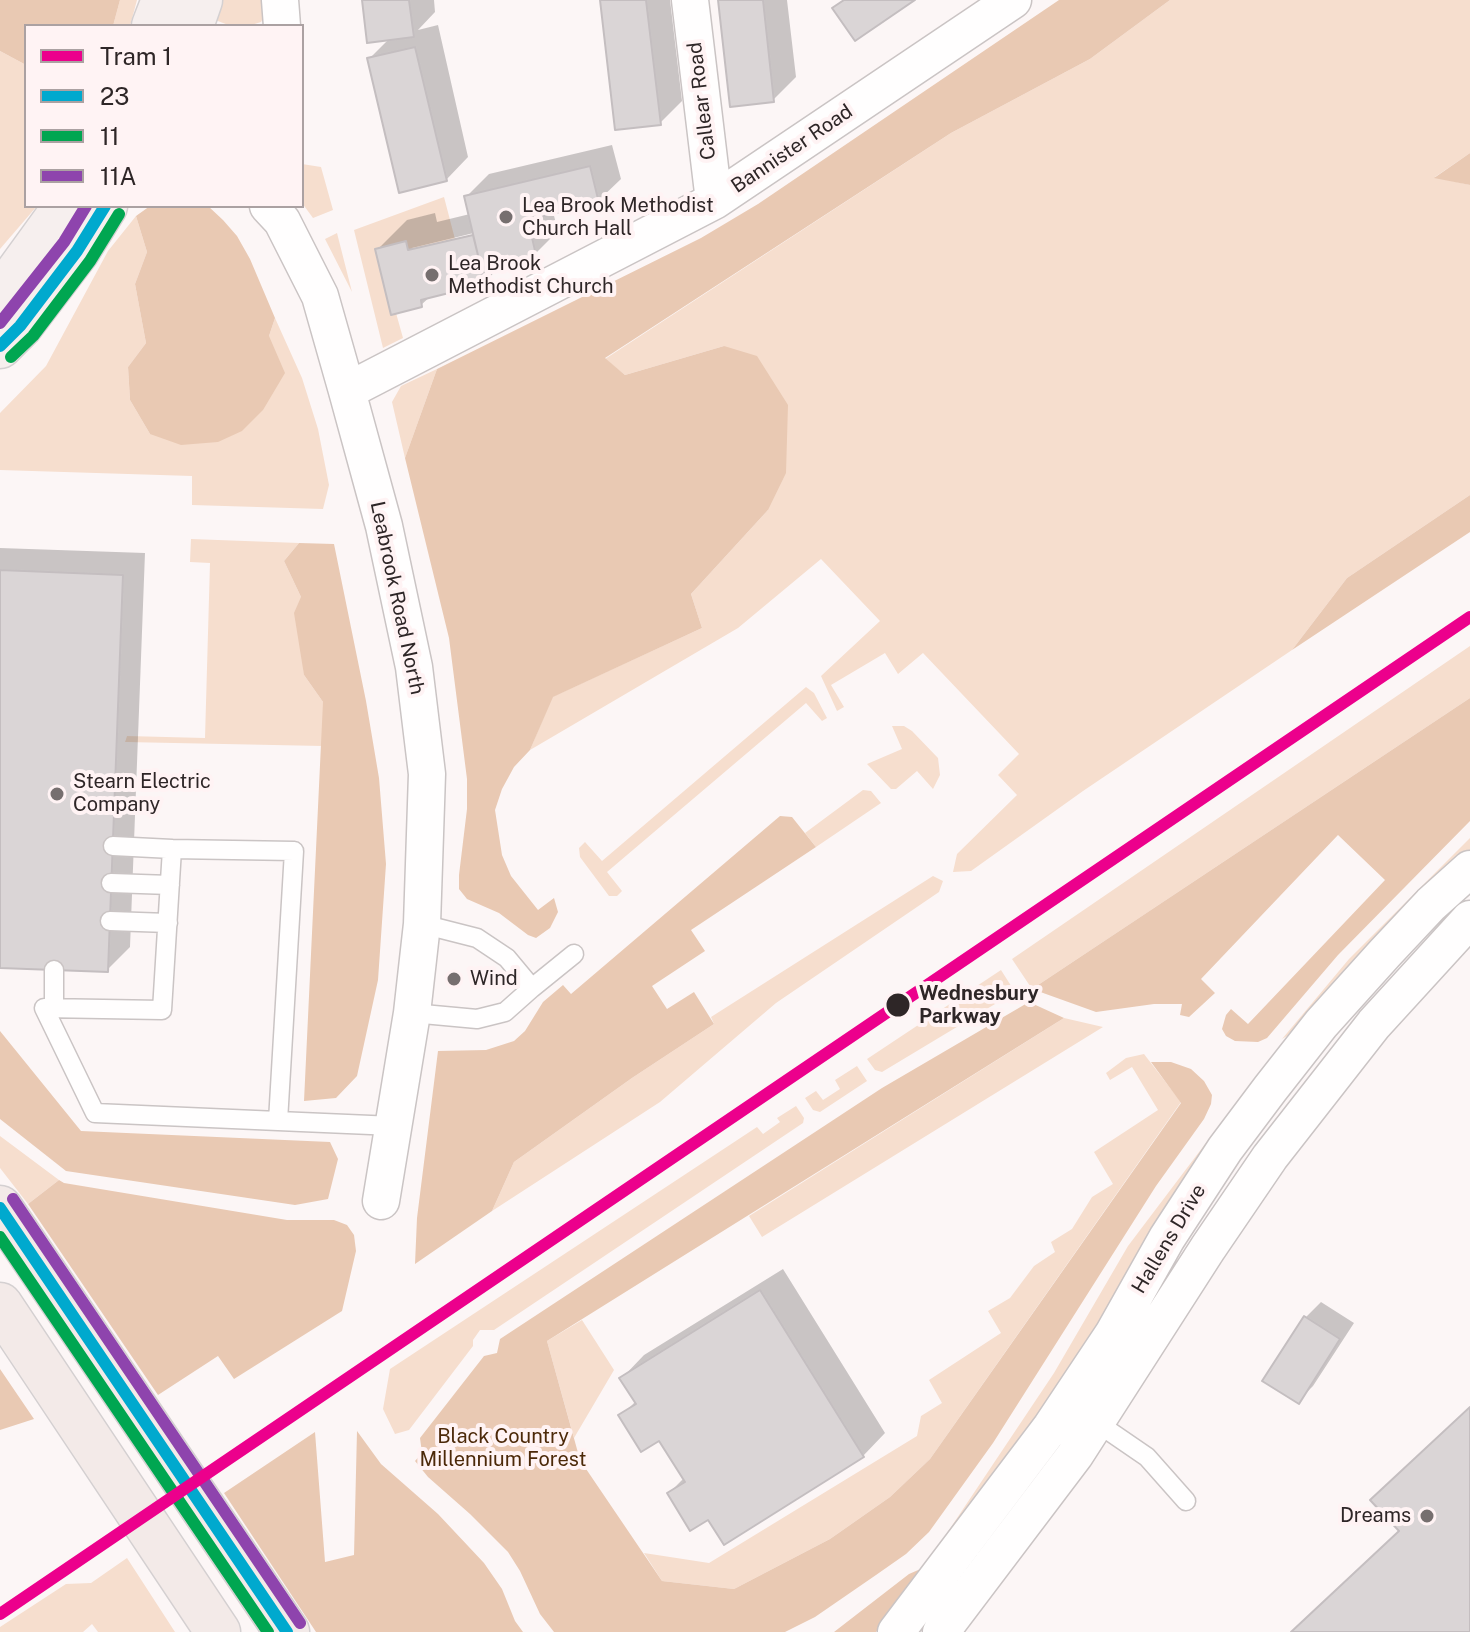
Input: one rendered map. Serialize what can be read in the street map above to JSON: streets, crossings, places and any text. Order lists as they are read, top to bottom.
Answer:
{
  "streets": {
    "street": [
      "Callear Road",
      "Bannister Road",
      "Leabrook Road North",
      "Hallens Drive"
    ]
  },
  "crossings": [
    ["Callear Road", "Bannister Road"],
    ["Bannister Road", "Leabrook Road North"]
  ],
  "parks": ["Black Country Millennium Forest"],
  "places": [
    "Lea Brook Methodist Church Hall",
    "Lea Brook Methodist Church",
    "Stearn Electric Company",
    "Wind",
    "Wednesbury Parkway",
    "Dreams"
  ],
  "lines": [
    "transit line 23",
    "transit line 11A",
    "transit line 11",
    "tram line 1"
  ],
  "legend": [
    "Tram 1",
    "23",
    "11",
    "11A"
  ]
}
